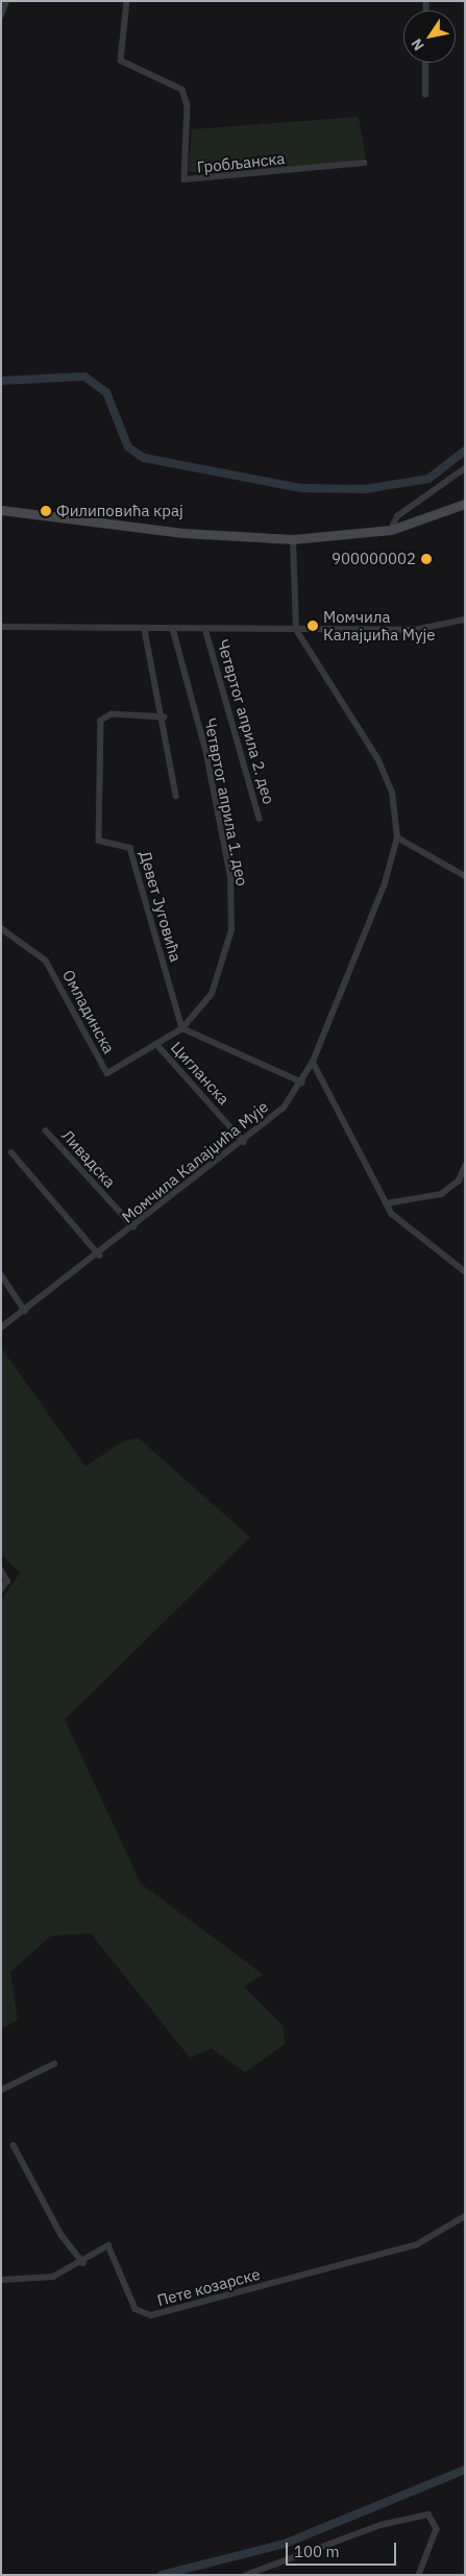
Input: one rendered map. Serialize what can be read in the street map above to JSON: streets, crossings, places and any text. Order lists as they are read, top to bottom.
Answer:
{
  "streets": {
    "street": [
      "Гробљанска",
      "Четвртог априла 2. део",
      "Четвртог априла 1. део",
      "Девет Југовића",
      "Омладинска",
      "Цигланска",
      "Ливадска",
      "Момчила Калајџића Мује",
      "Пете козарске"
    ]
  },
  "crossings": [
    ["Четвртог априла 1. део", "Девет Југовића"],
    ["Четвртог априла 1. део", "Омладинска"],
    ["Девет Југовића", "Омладинска"],
    ["Омладинска", "Цигланска"],
    ["Цигланска", "Момчила Калајџића Мује"],
    ["Ливадска", "Момчила Калајџића Мује"]
  ],
  "places": ["Филиповића крај", "900000002", "Момчила Калајџића Мује"],
  "scale_bar": "100 m",
  "north": "bottom left"
}
